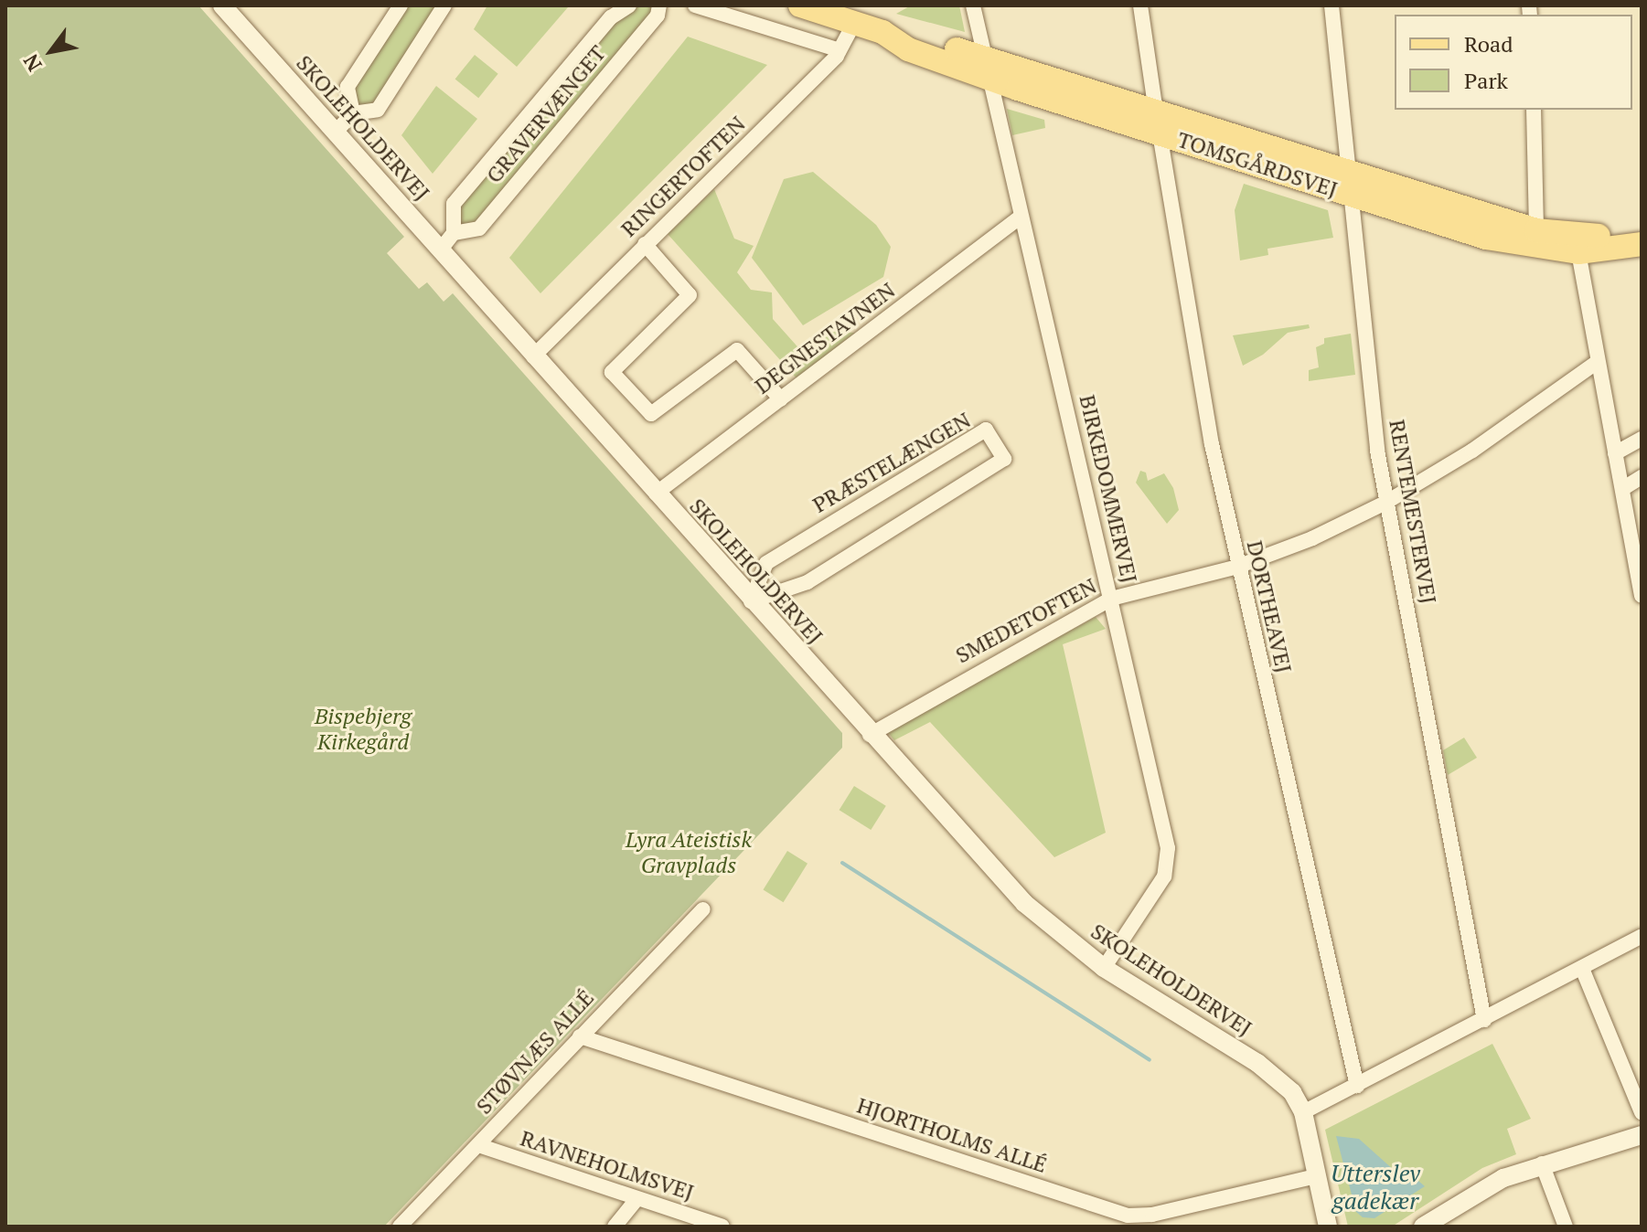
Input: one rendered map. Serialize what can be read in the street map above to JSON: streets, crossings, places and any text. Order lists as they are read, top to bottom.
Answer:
{
  "streets": {
    "main road": ["TOMSGÅRDSVEJ"],
    "street": [
      "GRAVERVÆNGET",
      "SKOLEHOLDERVEJ",
      "RINGERTOFTEN",
      "DEGNESTAVNEN",
      "PRÆSTELÆNGEN",
      "BIRKEDOMMERVEJ",
      "RENTEMESTERVEJ",
      "DORTHEAVEJ",
      "SMEDETOFTEN",
      "STØVNÆS ALLÉ",
      "HJORTHOLMS ALLÉ",
      "RAVNEHOLMSVEJ"
    ]
  },
  "crossings": [
    ["SKOLEHOLDERVEJ", "RINGERTOFTEN"],
    ["SKOLEHOLDERVEJ", "DEGNESTAVNEN"],
    ["SKOLEHOLDERVEJ", "PRÆSTELÆNGEN"],
    ["SKOLEHOLDERVEJ", "BIRKEDOMMERVEJ"],
    ["SKOLEHOLDERVEJ", "SMEDETOFTEN"],
    ["TOMSGÅRDSVEJ", "RINGERTOFTEN"],
    ["TOMSGÅRDSVEJ", "BIRKEDOMMERVEJ"],
    ["TOMSGÅRDSVEJ", "RENTEMESTERVEJ"],
    ["TOMSGÅRDSVEJ", "DORTHEAVEJ"],
    ["DEGNESTAVNEN", "BIRKEDOMMERVEJ"],
    ["BIRKEDOMMERVEJ", "SMEDETOFTEN"],
    ["RENTEMESTERVEJ", "SMEDETOFTEN"],
    ["DORTHEAVEJ", "SMEDETOFTEN"],
    ["STØVNÆS ALLÉ", "HJORTHOLMS ALLÉ"],
    ["STØVNÆS ALLÉ", "RAVNEHOLMSVEJ"]
  ],
  "water": ["Utterslev gadekær"],
  "parks": ["Bispebjerg Kirkegård", "Lyra Ateistisk Gravplads"],
  "legend": ["Road", "Park"],
  "north": "bottom left"
}
